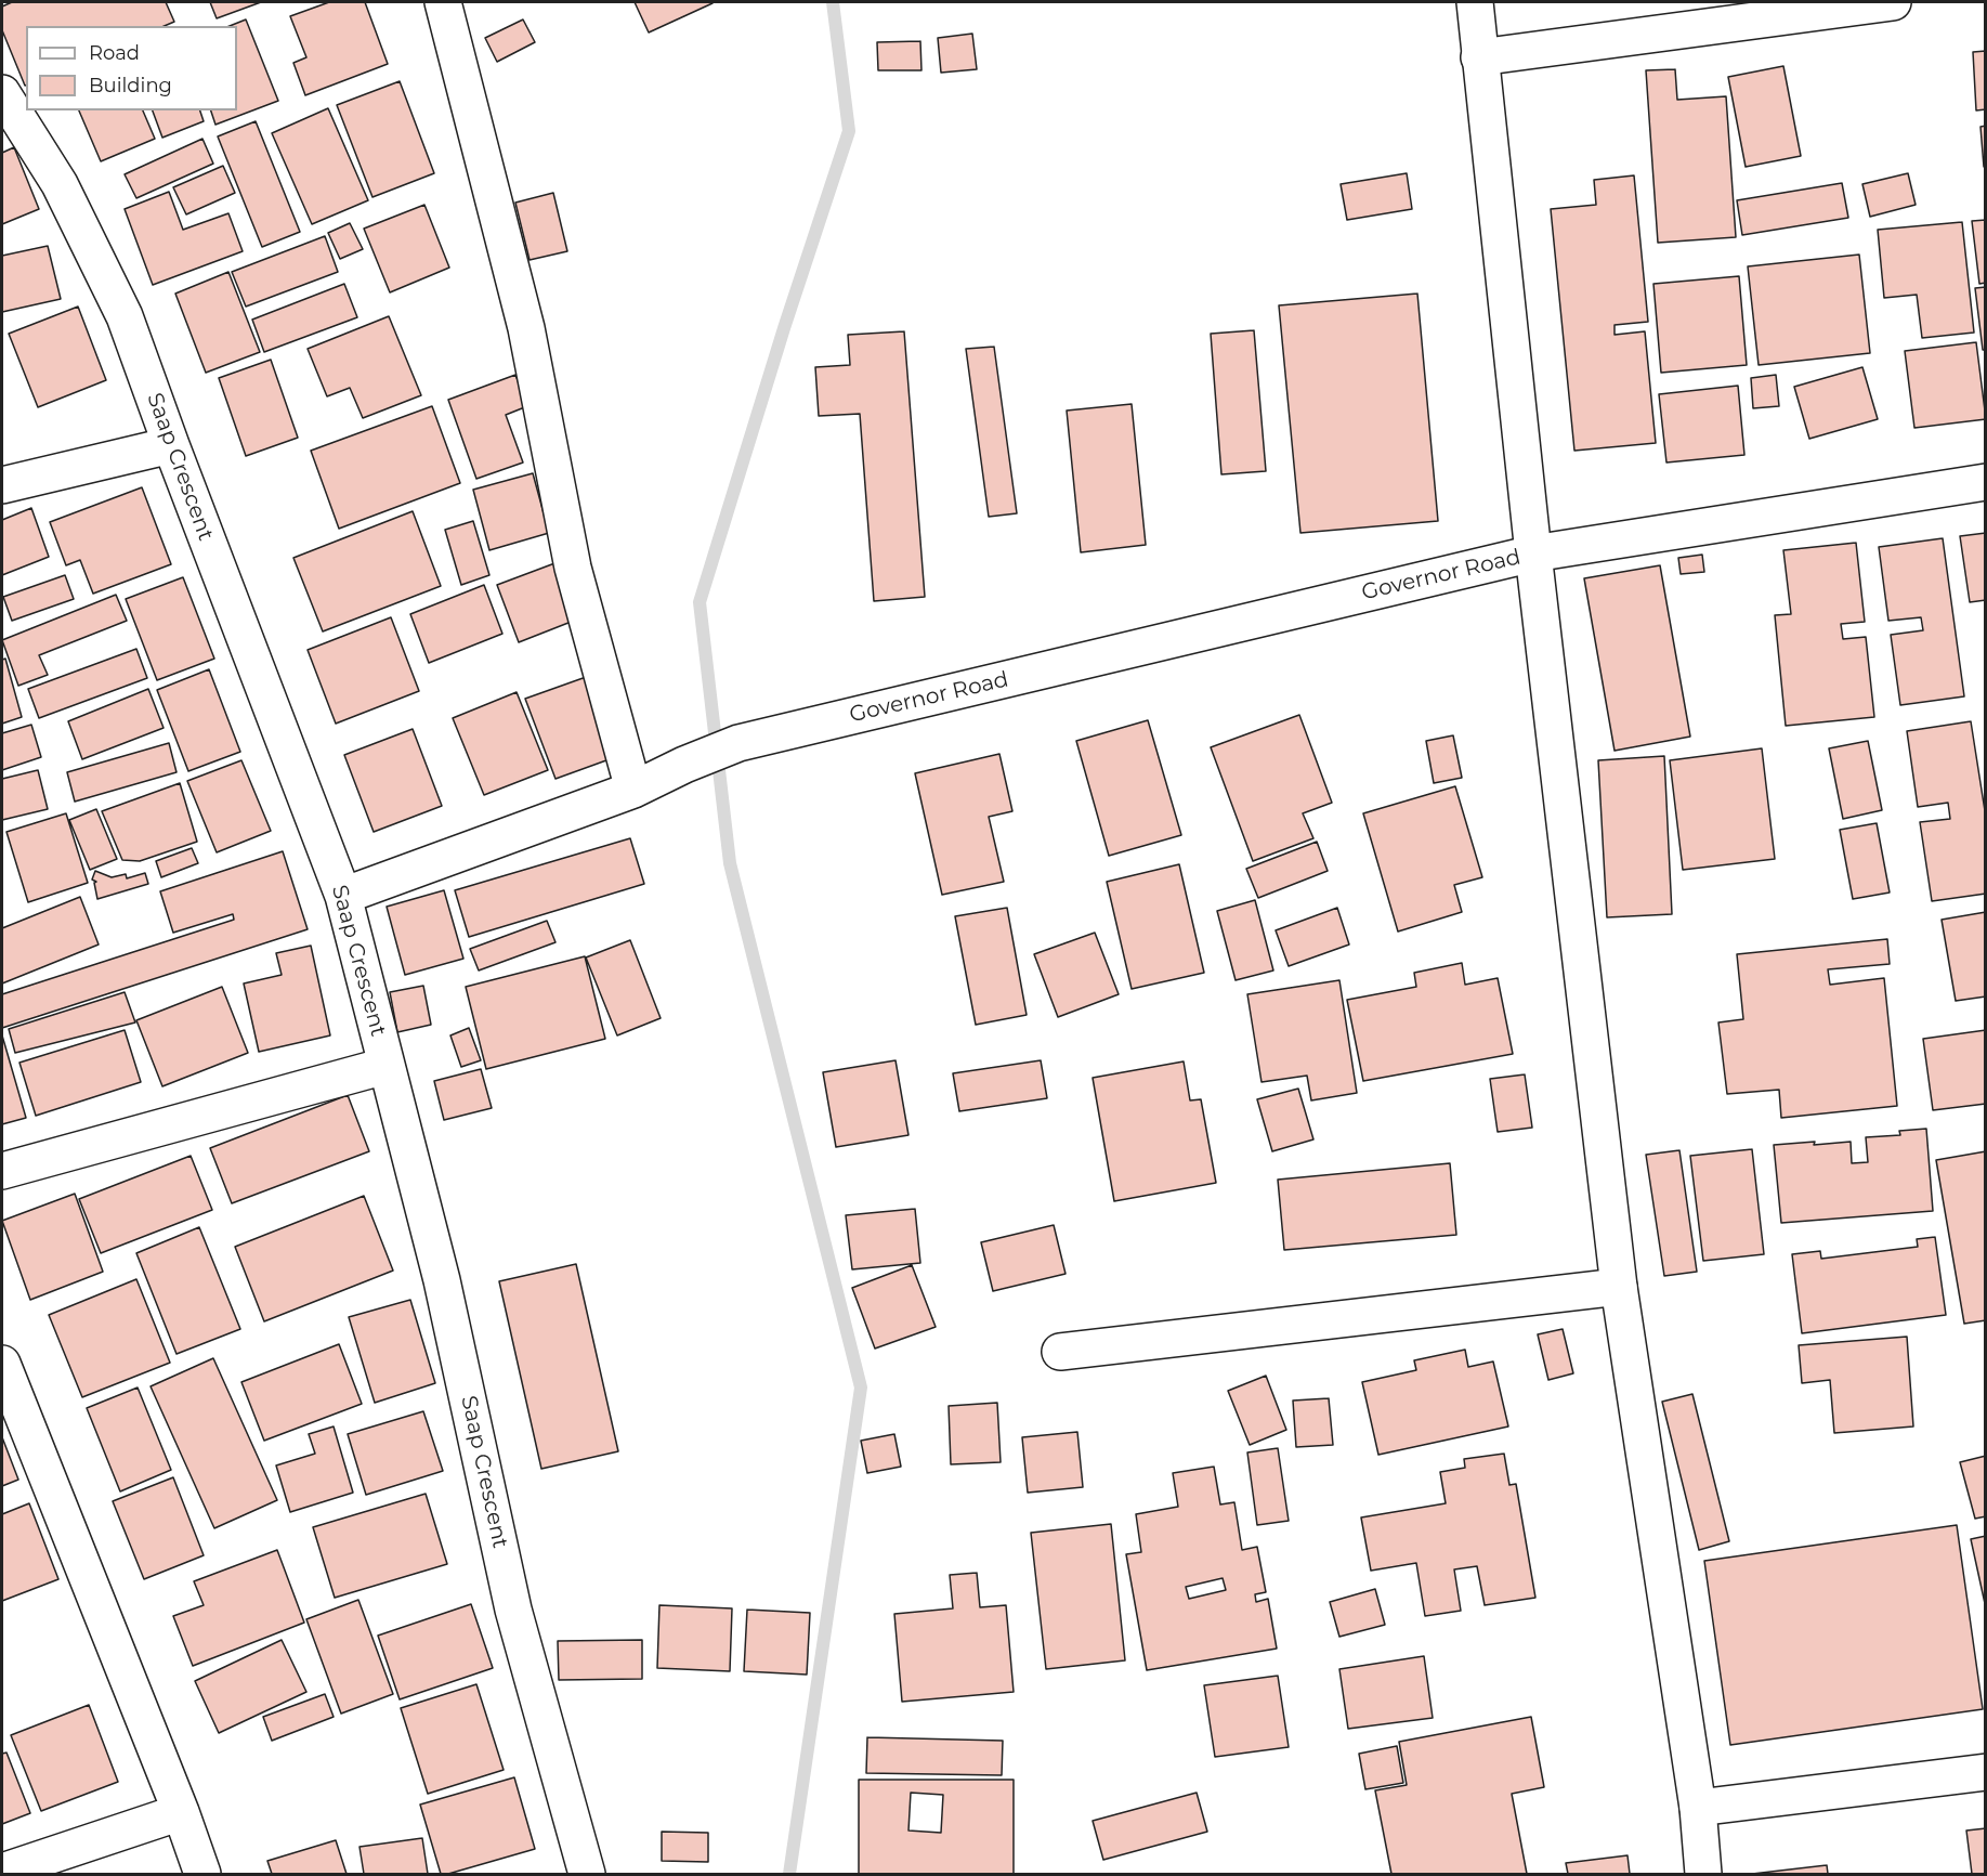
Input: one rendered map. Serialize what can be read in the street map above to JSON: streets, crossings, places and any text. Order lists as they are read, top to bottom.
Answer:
{
  "streets": {
    "street": ["Saap Crescent", "Governor Road"]
  },
  "crossings": [
    ["Saap Crescent", "Governor Road"]
  ],
  "legend": ["Road", "Building"]
}
